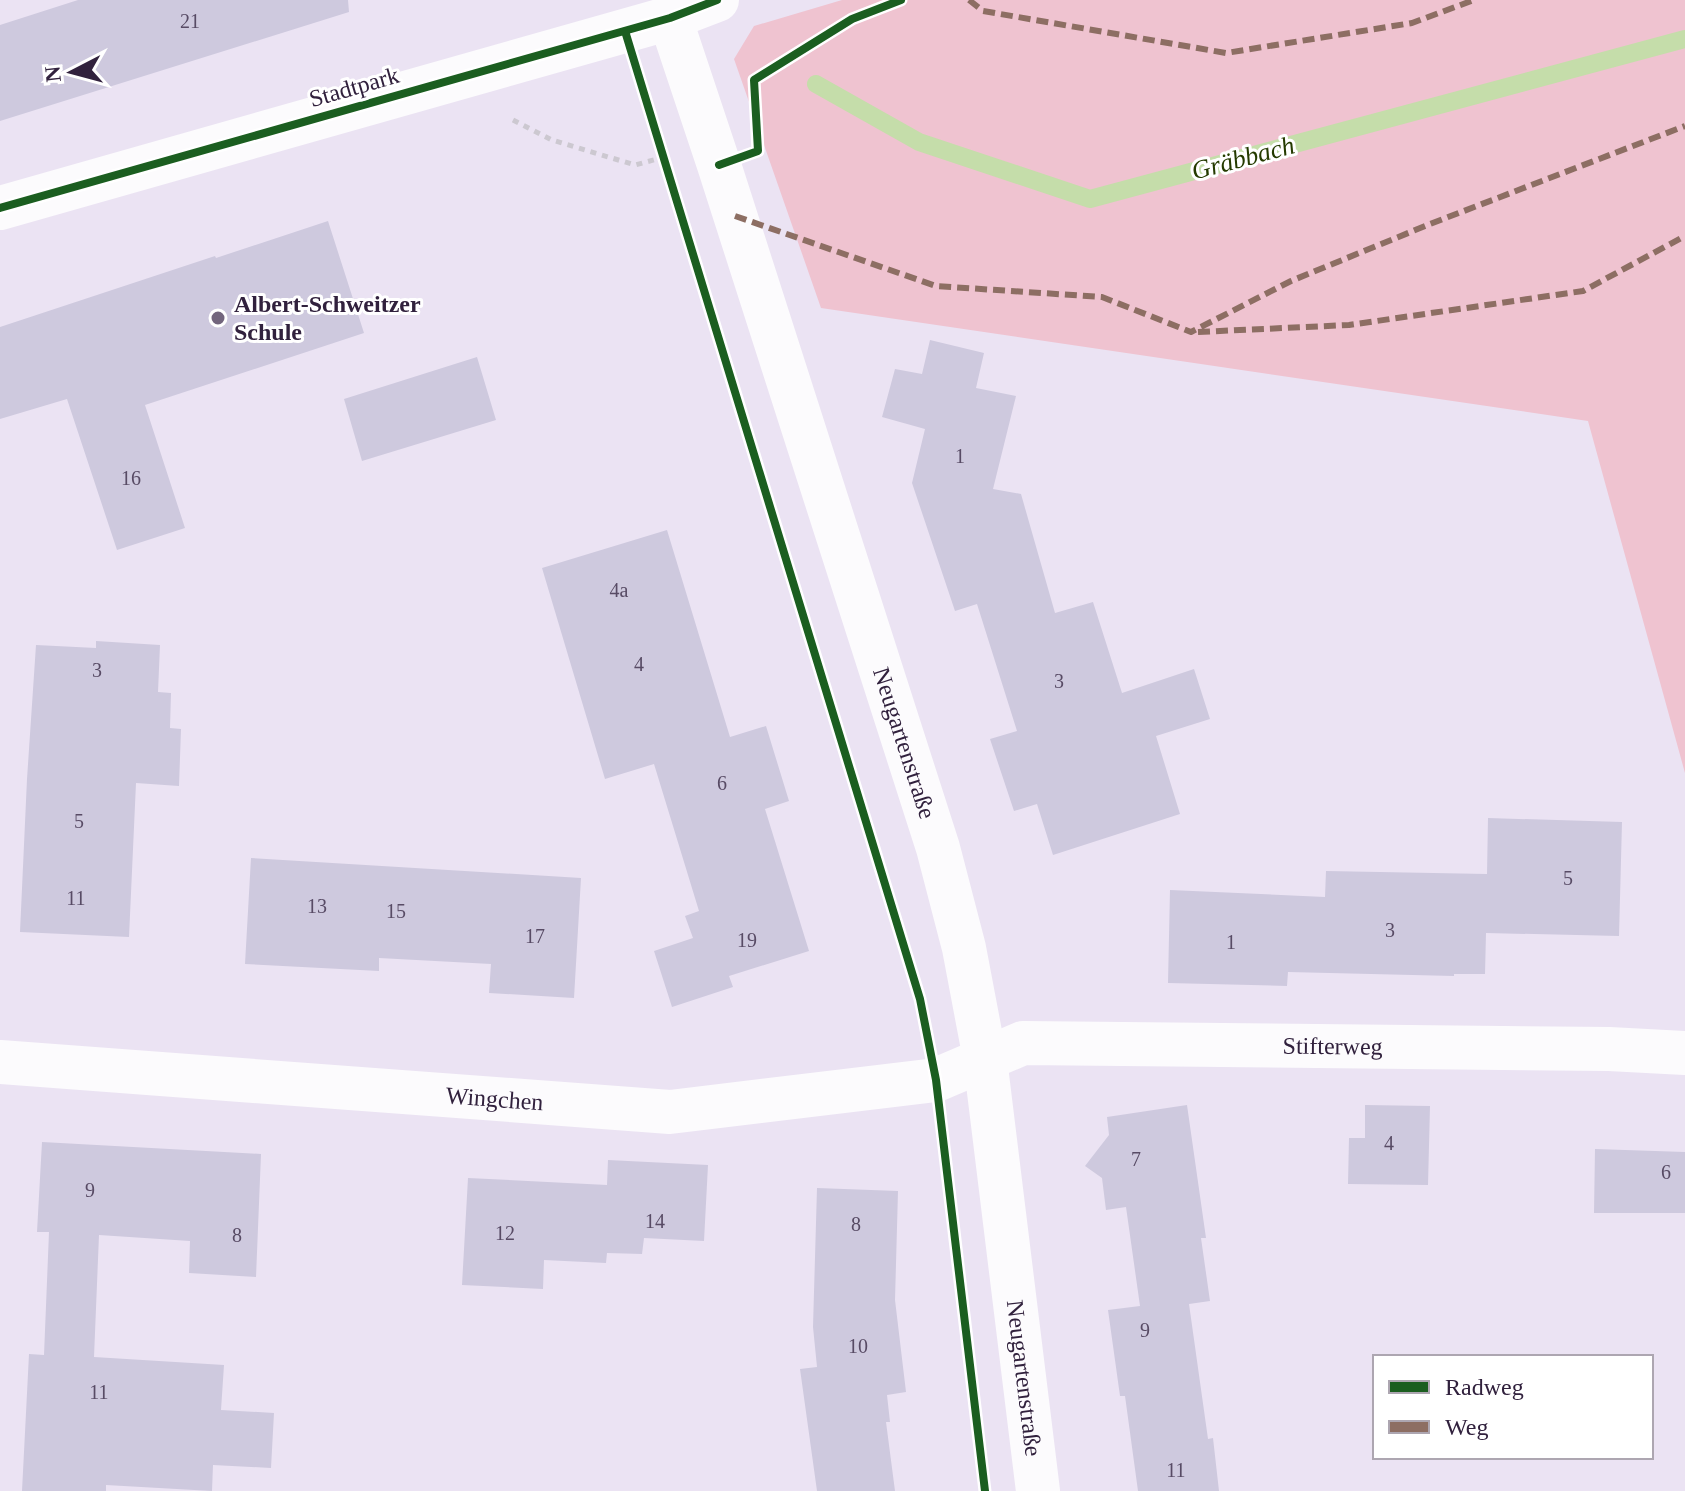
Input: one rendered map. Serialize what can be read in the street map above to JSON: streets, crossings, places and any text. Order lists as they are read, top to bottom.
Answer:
{
  "streets": {
    "street": [
      "Stadtpark",
      "Neugartenstraße",
      "Stifterweg",
      "Wingchen"
    ]
  },
  "crossings": [
    ["Stadtpark", "Neugartenstraße"],
    ["Neugartenstraße", "Stifterweg"],
    ["Neugartenstraße", "Wingchen"],
    ["Stifterweg", "Wingchen"]
  ],
  "water": ["Gräbbach"],
  "places": ["Albert-Schweitzer Schule"],
  "house_numbers": [
    "21",
    "1",
    "16",
    "4a",
    "4",
    "3",
    "3",
    "6",
    "5",
    "5",
    "11",
    "13",
    "15",
    "3",
    "17",
    "19",
    "1",
    "4",
    "7",
    "6",
    "9",
    "14",
    "8",
    "12",
    "8",
    "9",
    "10",
    "11",
    "11"
  ],
  "legend": ["Radweg", "Weg"],
  "north": "left"
}
